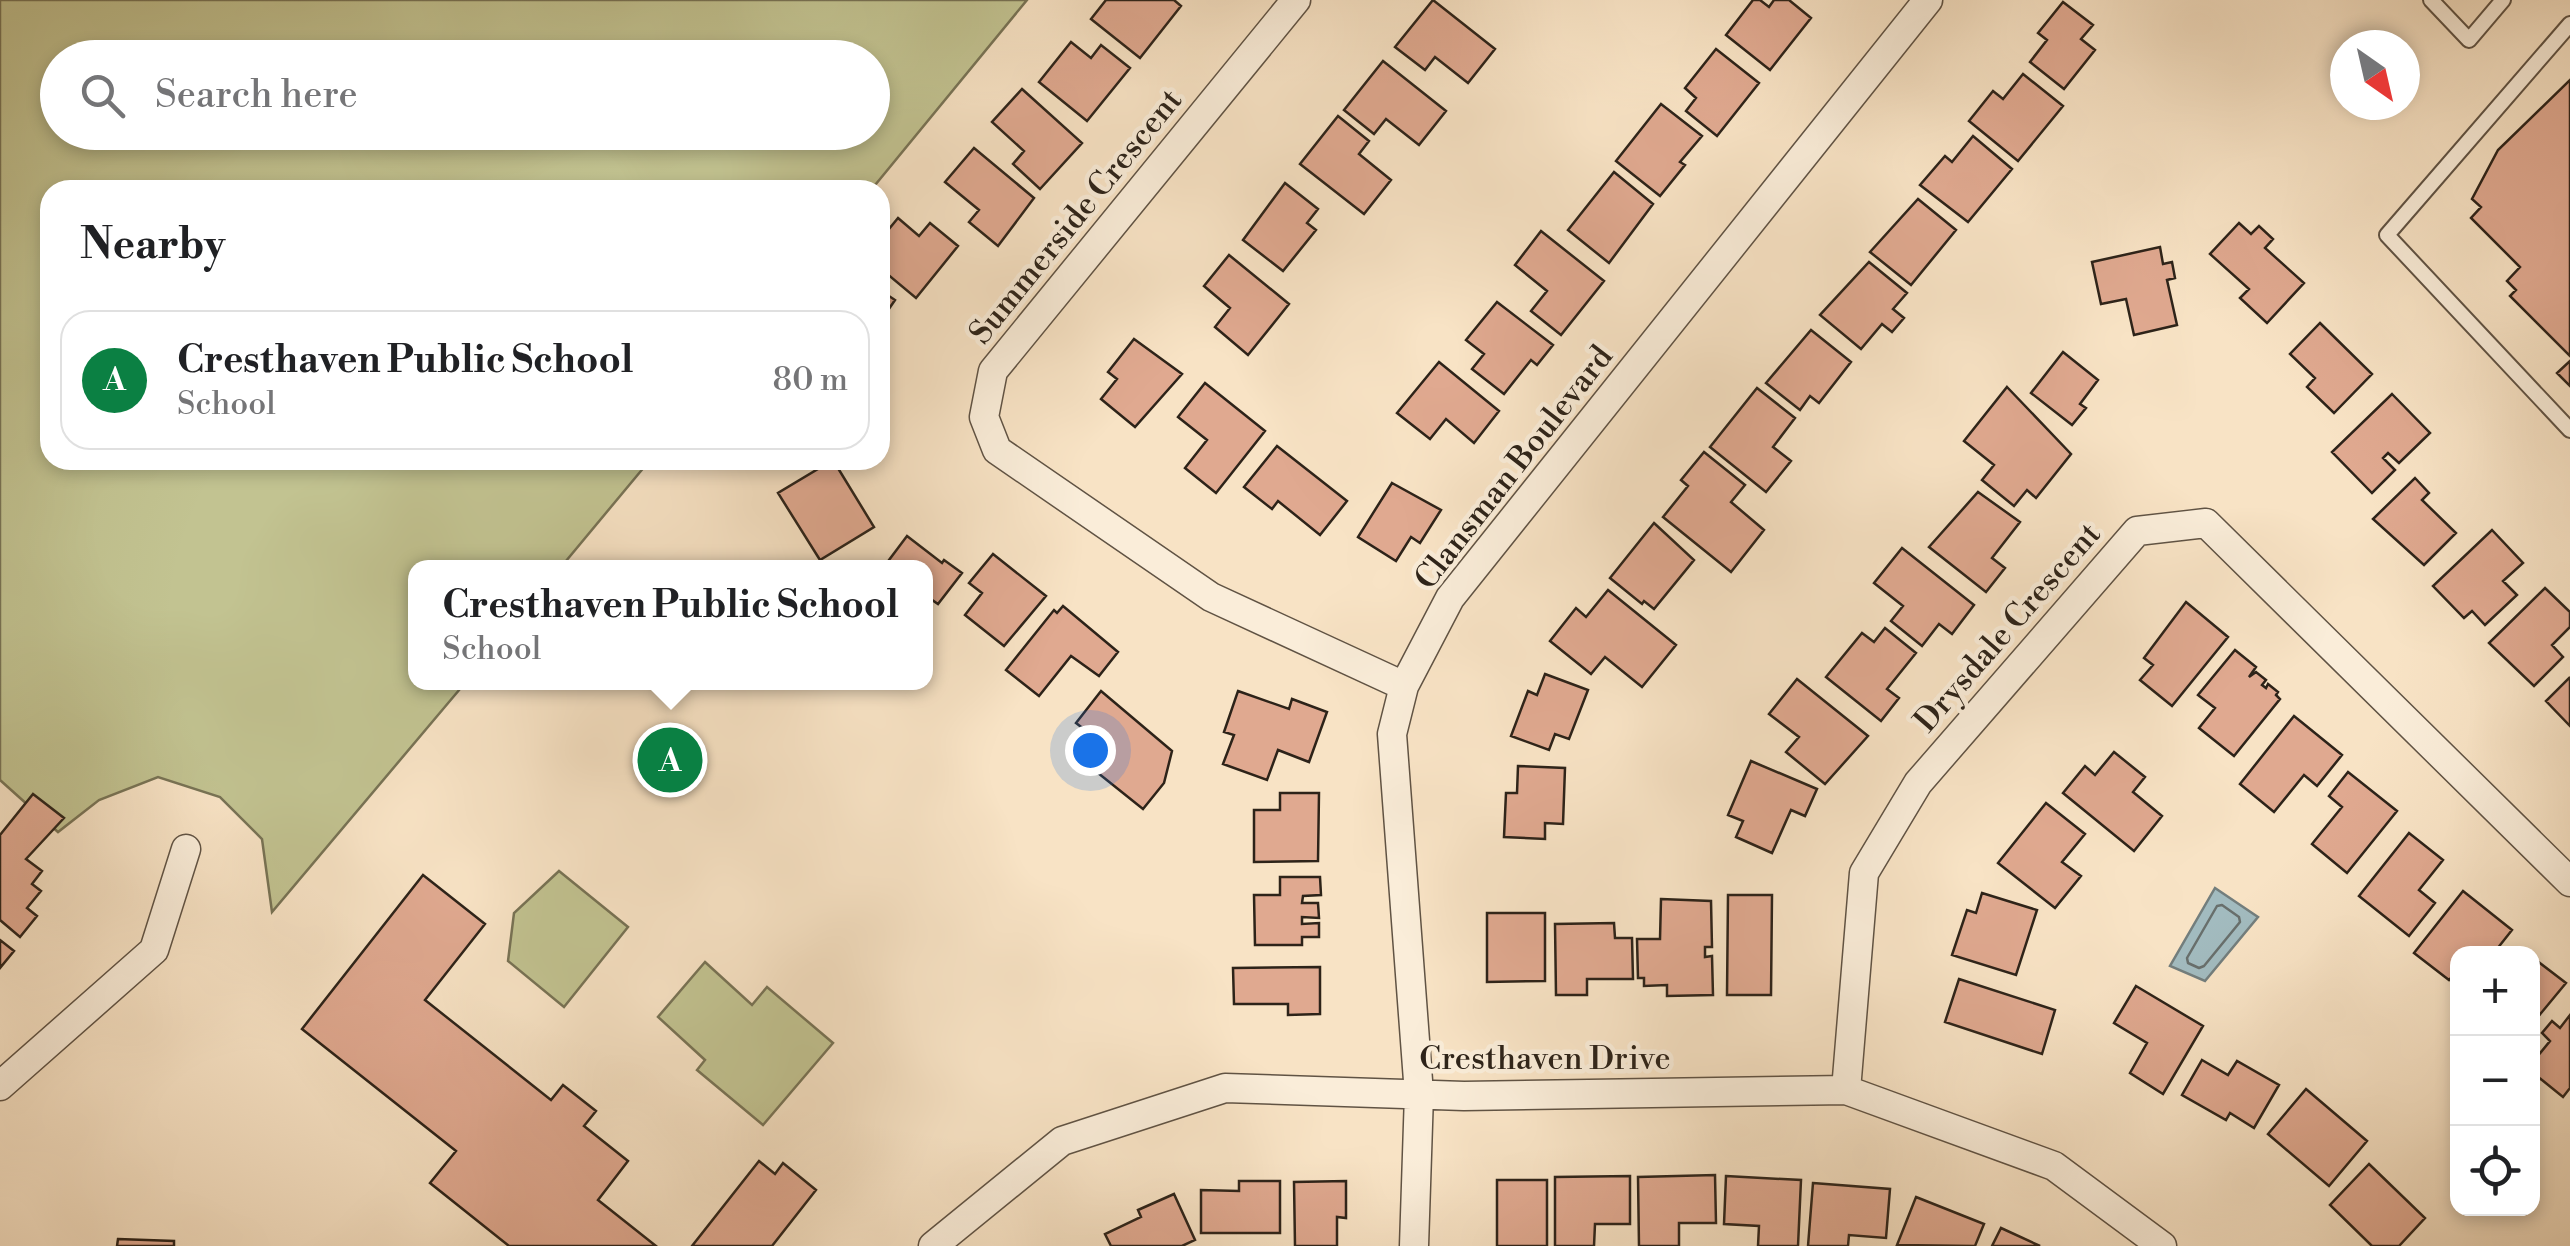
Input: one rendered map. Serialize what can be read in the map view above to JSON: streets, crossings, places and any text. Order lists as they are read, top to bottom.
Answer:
{
  "streets": {
    "street": [
      "Summerside Crescent",
      "Clansman Boulevard",
      "Drysdale Crescent",
      "Cresthaven Drive"
    ]
  },
  "crossings": [
    ["Summerside Crescent", "Clansman Boulevard"],
    ["Clansman Boulevard", "Cresthaven Drive"],
    ["Drysdale Crescent", "Cresthaven Drive"]
  ],
  "north": "bottom right",
  "page": {
    "search": "Search here",
    "heading": "Nearby",
    "list": [
      {
        "mark": "A",
        "name": "Cresthaven Public School",
        "note": "School",
        "value": "80 m"
      }
    ],
    "popup": ["Cresthaven Public School", "School"],
    "pins": "A",
    "map_buttons": ["+", "−"]
  }
}
